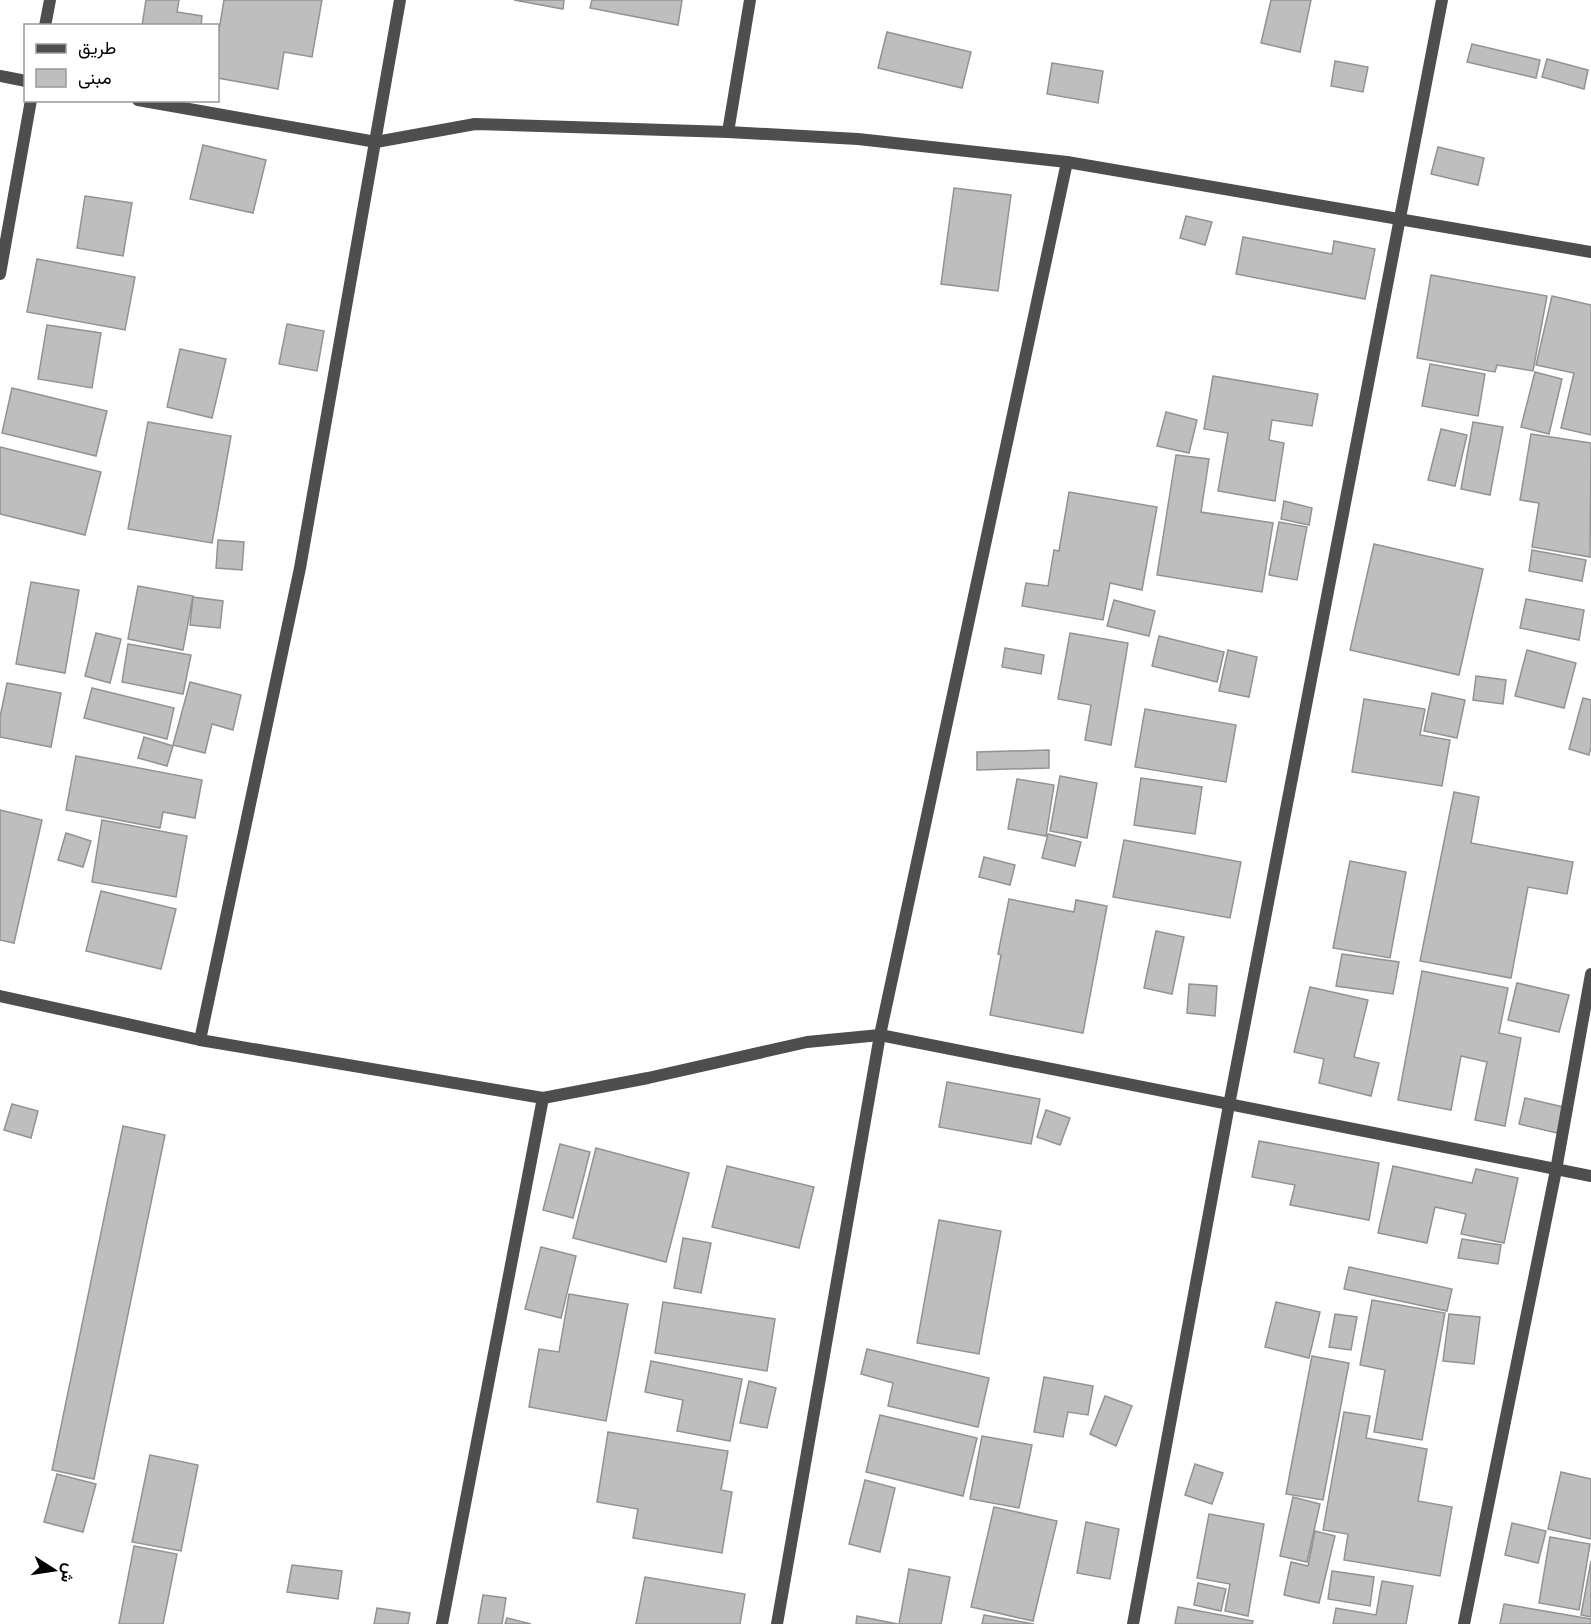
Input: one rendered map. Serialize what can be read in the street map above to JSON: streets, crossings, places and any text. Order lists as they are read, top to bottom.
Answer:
{
  "legend": ["طريق", "مبنى"],
  "north": "right"
}
